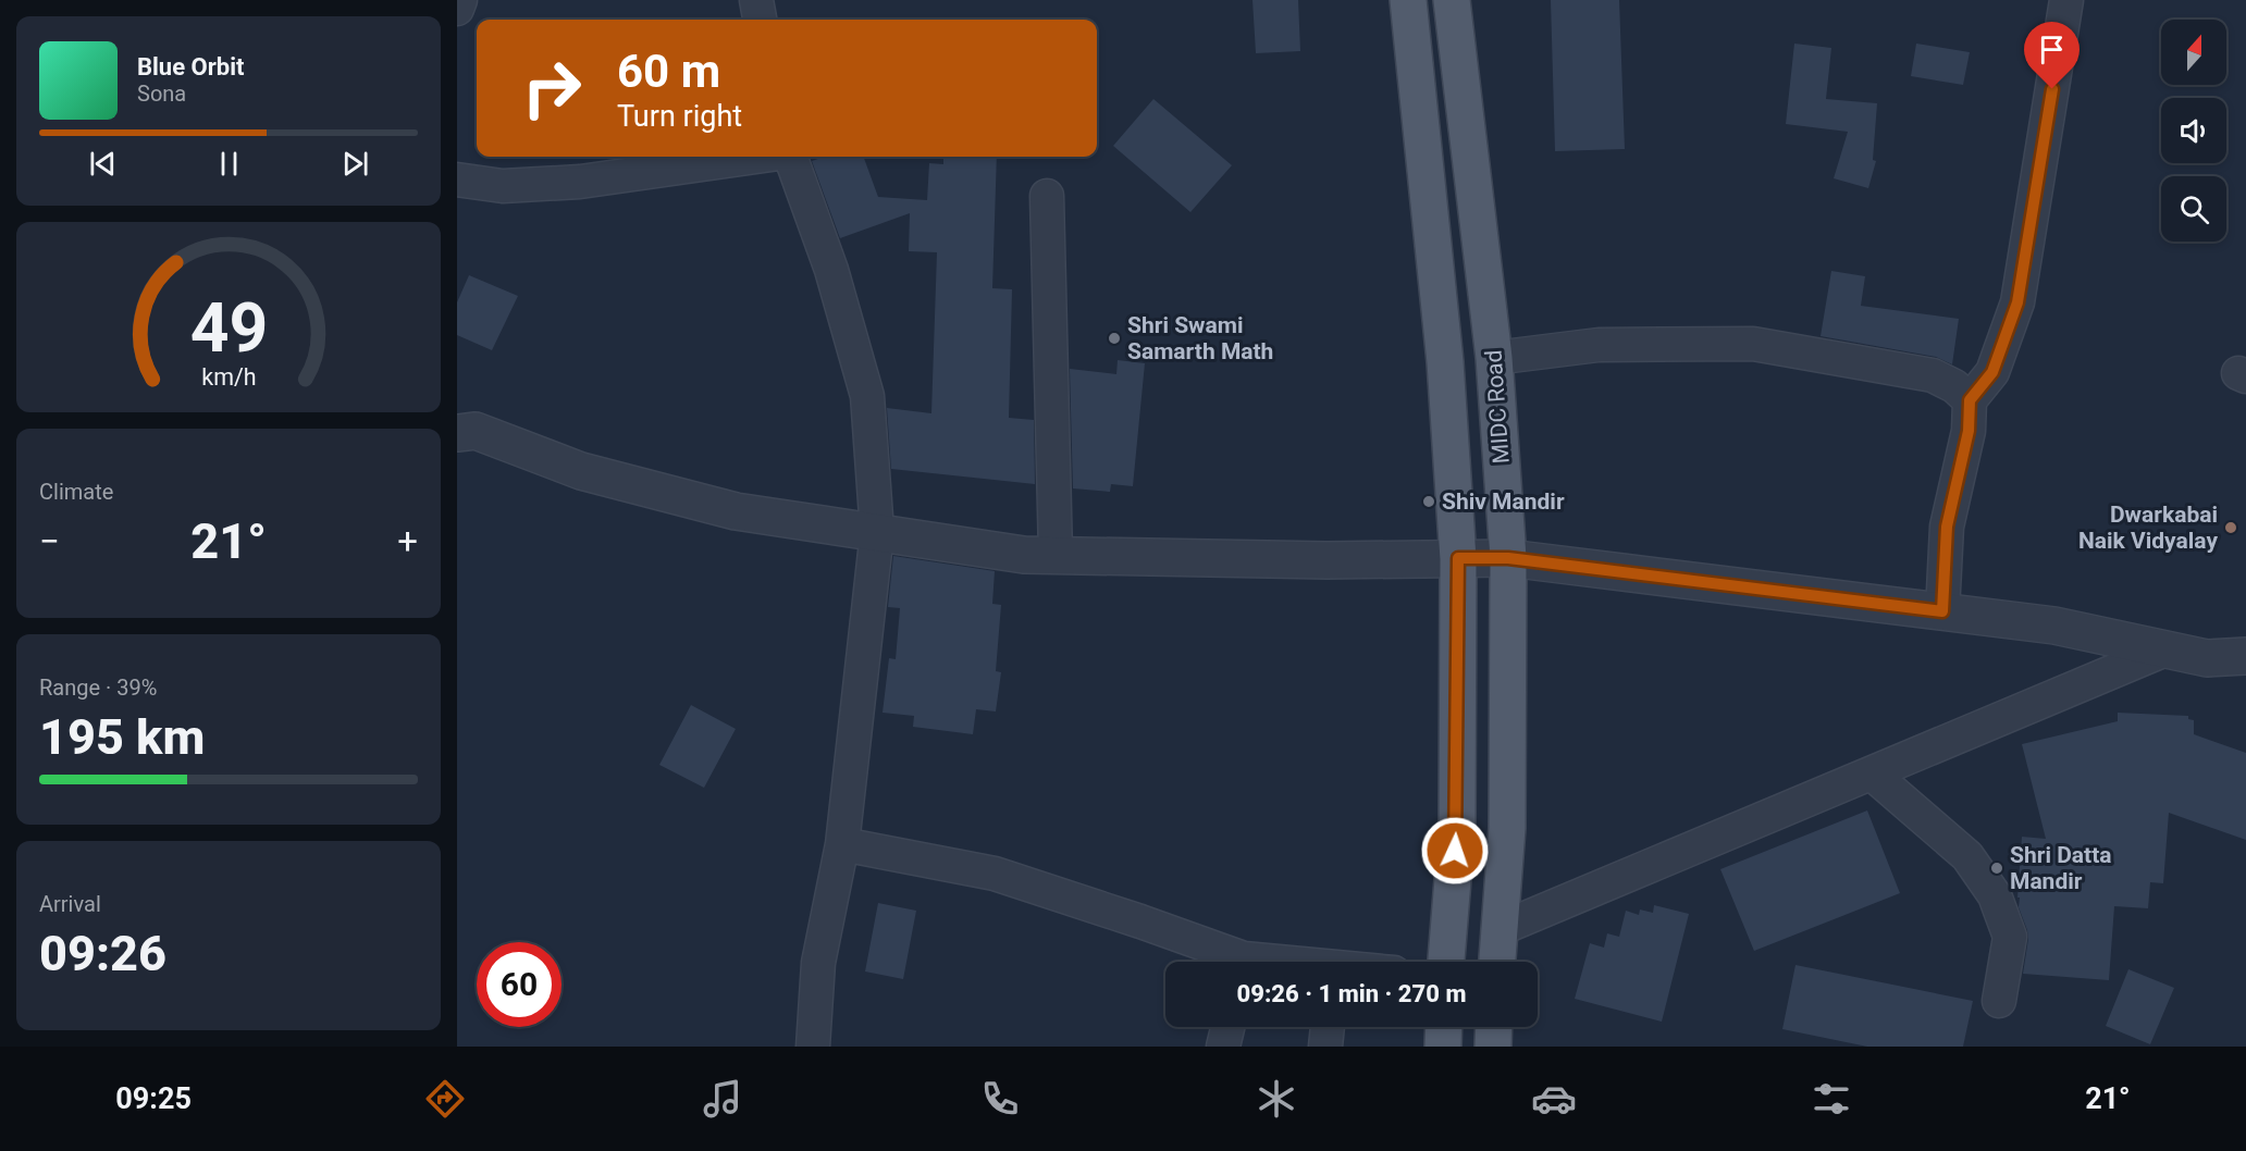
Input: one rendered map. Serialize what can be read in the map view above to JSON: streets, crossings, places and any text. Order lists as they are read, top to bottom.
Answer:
{
  "streets": {
    "main road": ["MIDC Road"]
  },
  "places": [
    "Shri Swami Samarth Math",
    "Shiv Mandir",
    "Dwarkabai Naik Vidyalay",
    "Shri Datta Mandir"
  ],
  "north": "top",
  "page": {
    "turn": ["60 m", "Turn right"],
    "song": ["Blue Orbit", "Sona"],
    "tile": [
      "Climate",
      ["Range · 39%", "195 km"],
      ["Arrival", "09:26"]
    ],
    "heat": ["−", "21°", "+"],
    "limit": "60",
    "trip": "09:26 · 1 min · 270 m",
    "tabs": ["09:25", "21°"],
    "gauge": ["49", "km/h"]
  }
}
